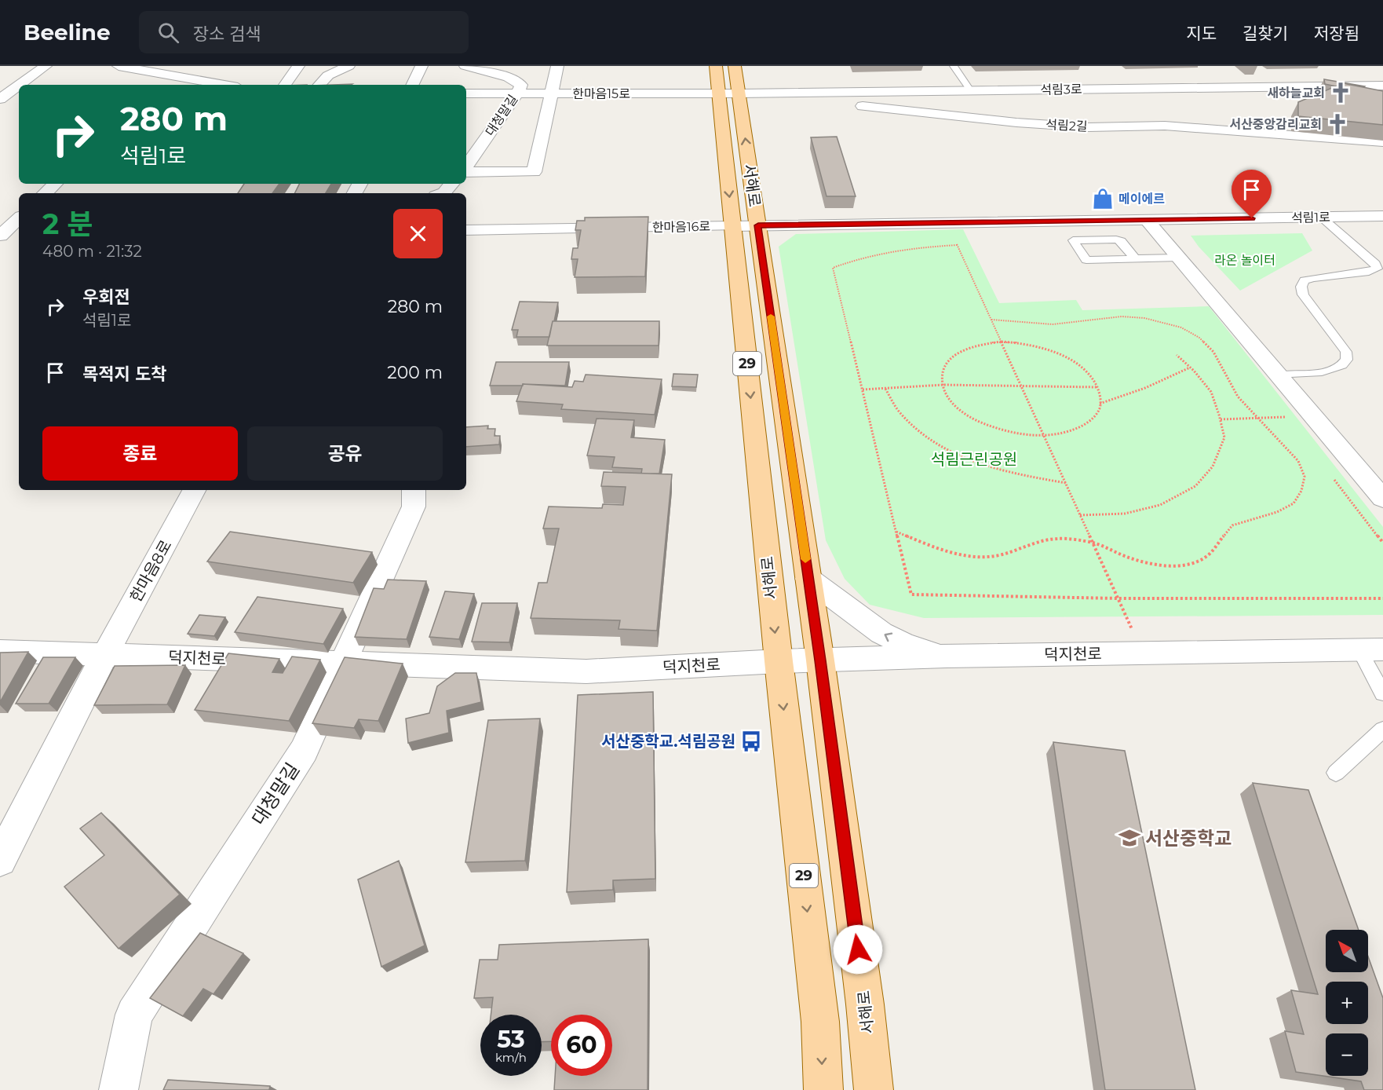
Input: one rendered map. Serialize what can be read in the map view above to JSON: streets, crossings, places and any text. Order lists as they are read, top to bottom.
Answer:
{
  "streets": {
    "main road": ["서해로", "29"],
    "street": [
      "석림3로",
      "한마음15로",
      "대청말길",
      "석림2길",
      "석림1로",
      "한마음16로",
      "한마음8로",
      "덕지천로"
    ]
  },
  "crossings": [
    ["석림3로", "한마음15로"],
    ["석림3로", "석림2길"],
    ["석림3로", "서해로"],
    ["한마음15로", "대청말길"],
    ["한마음15로", "석림2길"],
    ["한마음15로", "서해로"],
    ["대청말길", "덕지천로"],
    ["석림2길", "서해로"],
    ["서해로", "석림1로"],
    ["서해로", "한마음16로"],
    ["서해로", "덕지천로"],
    ["석림1로", "한마음16로"],
    ["한마음8로", "덕지천로"]
  ],
  "parks": ["라온 놀이터", "석림근린공원"],
  "places": {
    "church": ["새하늘교회", "서산중앙감리교회"],
    "shop": ["메이에르"],
    "bus stop": ["서산중학교.석림공원"],
    "school or university": ["서산중학교"]
  },
  "north": "top left",
  "page": {
    "header": "Beeline",
    "search": "장소 검색",
    "nav": ["지도", "길찾기", "저장됨"],
    "turn": ["280 m", "석림1로"],
    "heading": ["2 분", "480 m · 21:32"],
    "list": [
      {
        "name": "우회전",
        "note": "석림1로",
        "value": "280 m"
      },
      {
        "name": "목적지 도착",
        "value": "200 m"
      }
    ],
    "buttons": ["종료", "공유"],
    "map_buttons": ["+", "−"],
    "speed": "53 km/h",
    "limit": "60"
  }
}
